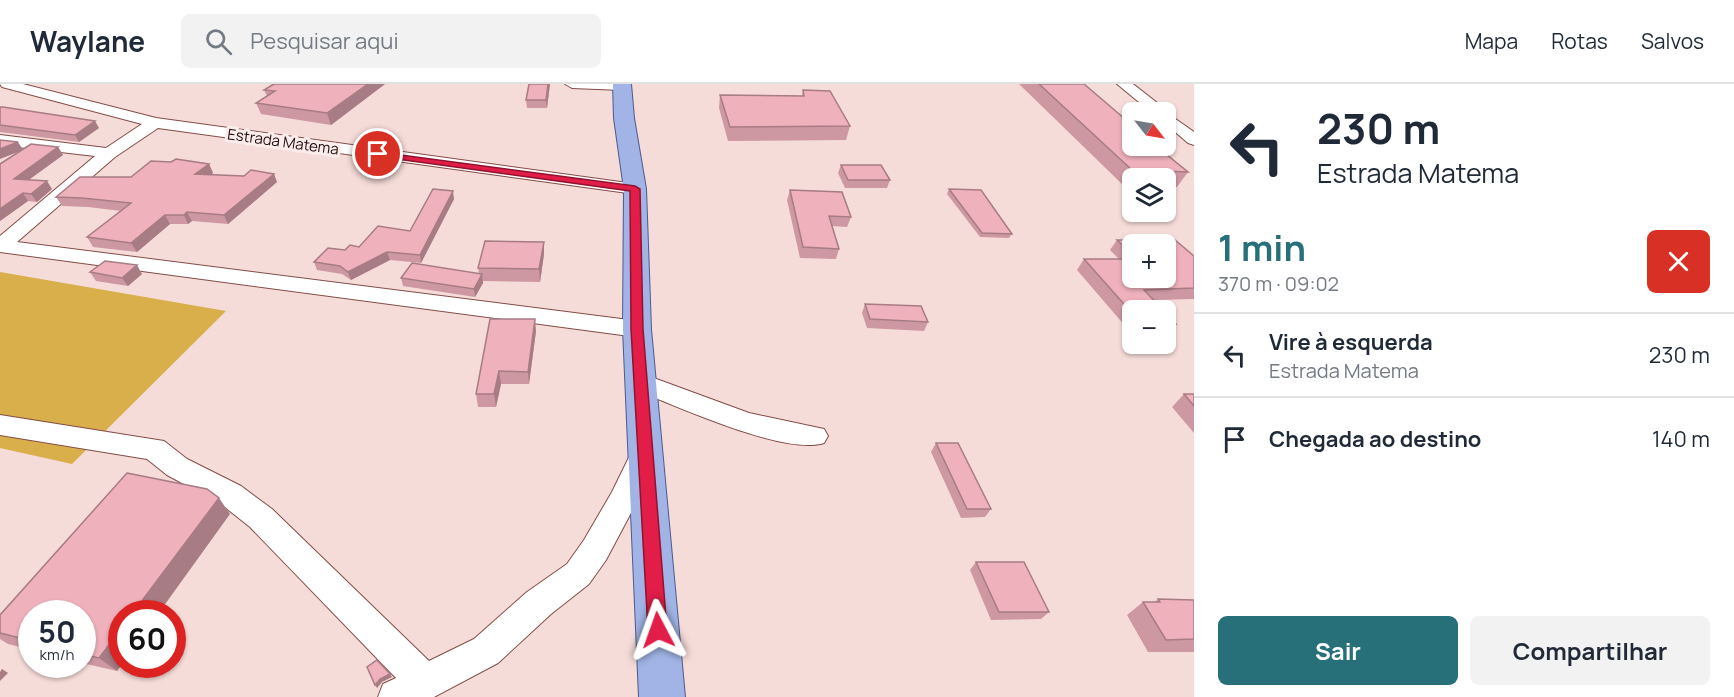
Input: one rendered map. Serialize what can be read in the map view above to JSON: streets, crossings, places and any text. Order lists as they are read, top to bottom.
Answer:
{
  "streets": {
    "street": ["Estrada Matema"]
  },
  "north": "bottom right",
  "page": {
    "header": "Waylane",
    "search": "Pesquisar aqui",
    "nav": ["Mapa", "Rotas", "Salvos"],
    "turn": ["230 m", "Estrada Matema"],
    "map_buttons": ["+", "−"],
    "heading": ["1 min", "370 m · 09:02"],
    "list": [
      {
        "name": "Vire à esquerda",
        "note": "Estrada Matema",
        "value": "230 m"
      },
      {
        "name": "Chegada ao destino",
        "value": "140 m"
      }
    ],
    "speed": "50 km/h",
    "limit": "60",
    "buttons": ["Sair", "Compartilhar"]
  }
}
